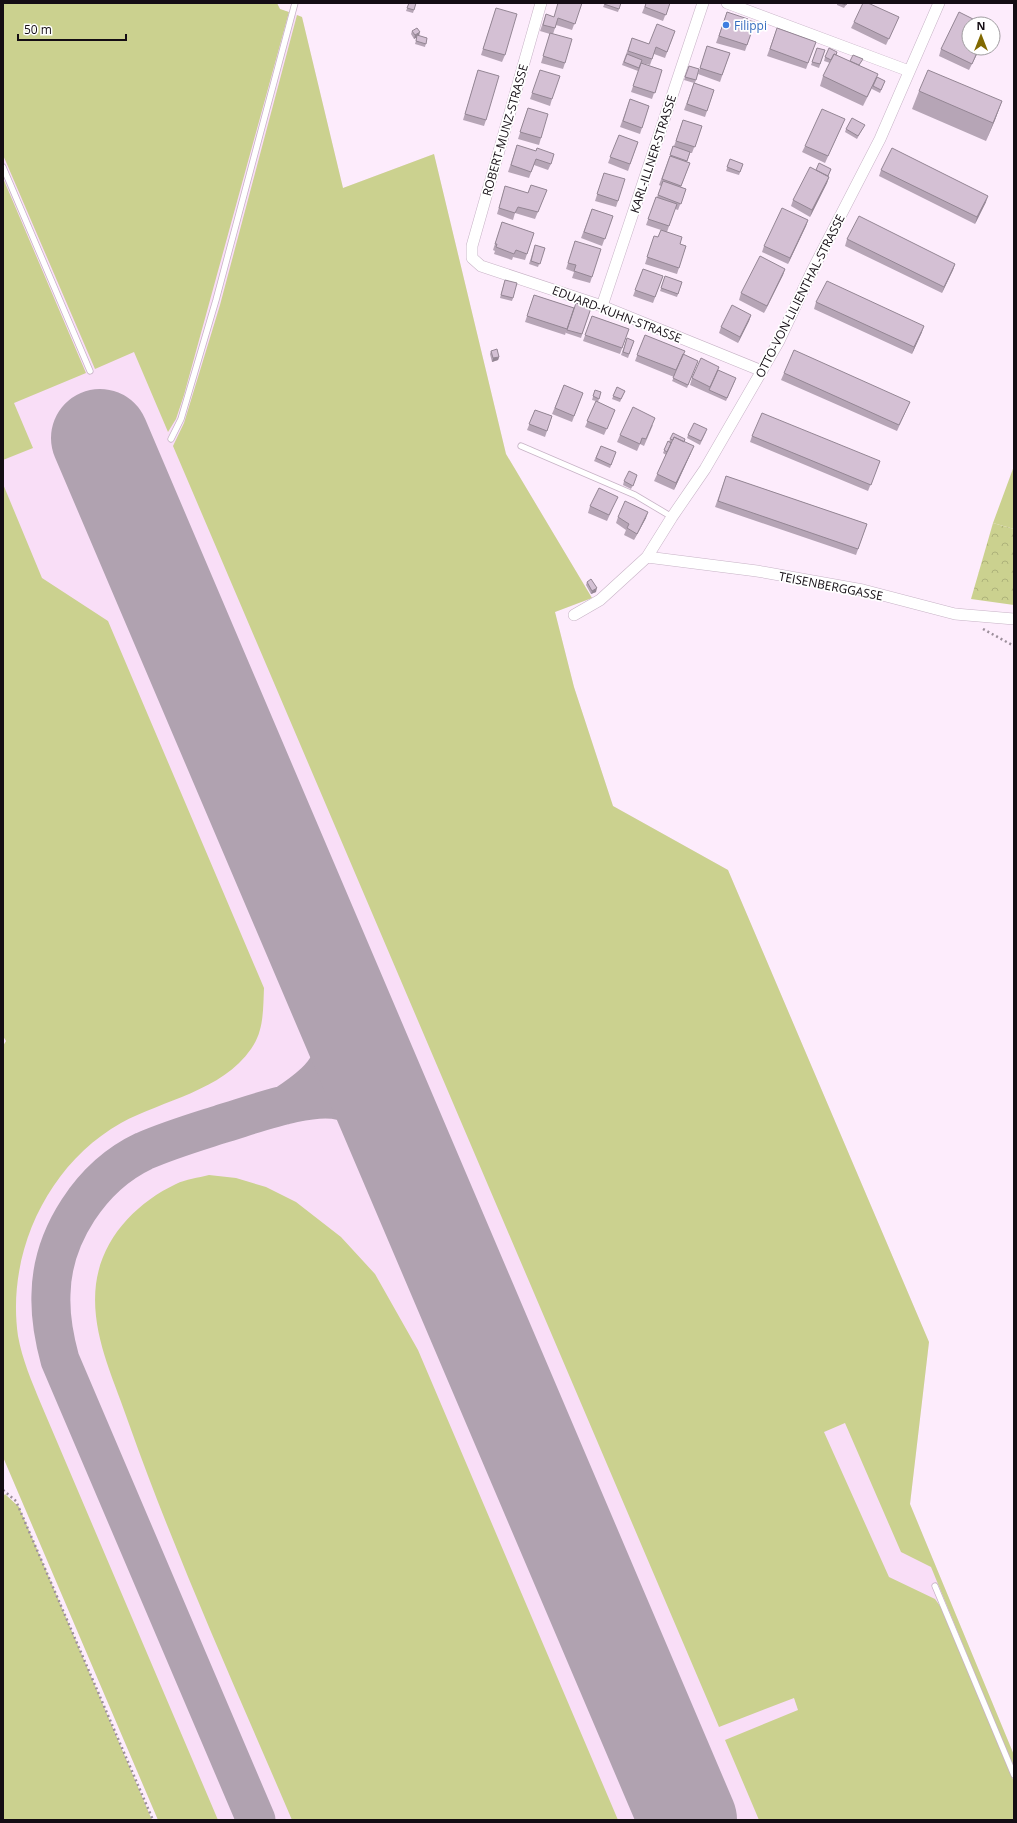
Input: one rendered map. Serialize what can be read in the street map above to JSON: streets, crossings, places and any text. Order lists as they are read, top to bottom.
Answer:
{
  "streets": {
    "street": [
      "ROBERT-MUNZ-STRASSE",
      "KARL-ILLNER-STRASSE",
      "OTTO-VON-LILIENTHAL-STRASSE",
      "EDUARD-KUHN-STRASSE",
      "TEISENBERGGASSE"
    ]
  },
  "crossings": [
    ["ROBERT-MUNZ-STRASSE", "EDUARD-KUHN-STRASSE"],
    ["KARL-ILLNER-STRASSE", "EDUARD-KUHN-STRASSE"],
    ["OTTO-VON-LILIENTHAL-STRASSE", "EDUARD-KUHN-STRASSE"],
    ["OTTO-VON-LILIENTHAL-STRASSE", "TEISENBERGGASSE"]
  ],
  "places": ["Filippi"],
  "scale_bar": "50 m",
  "north": "top"
}
